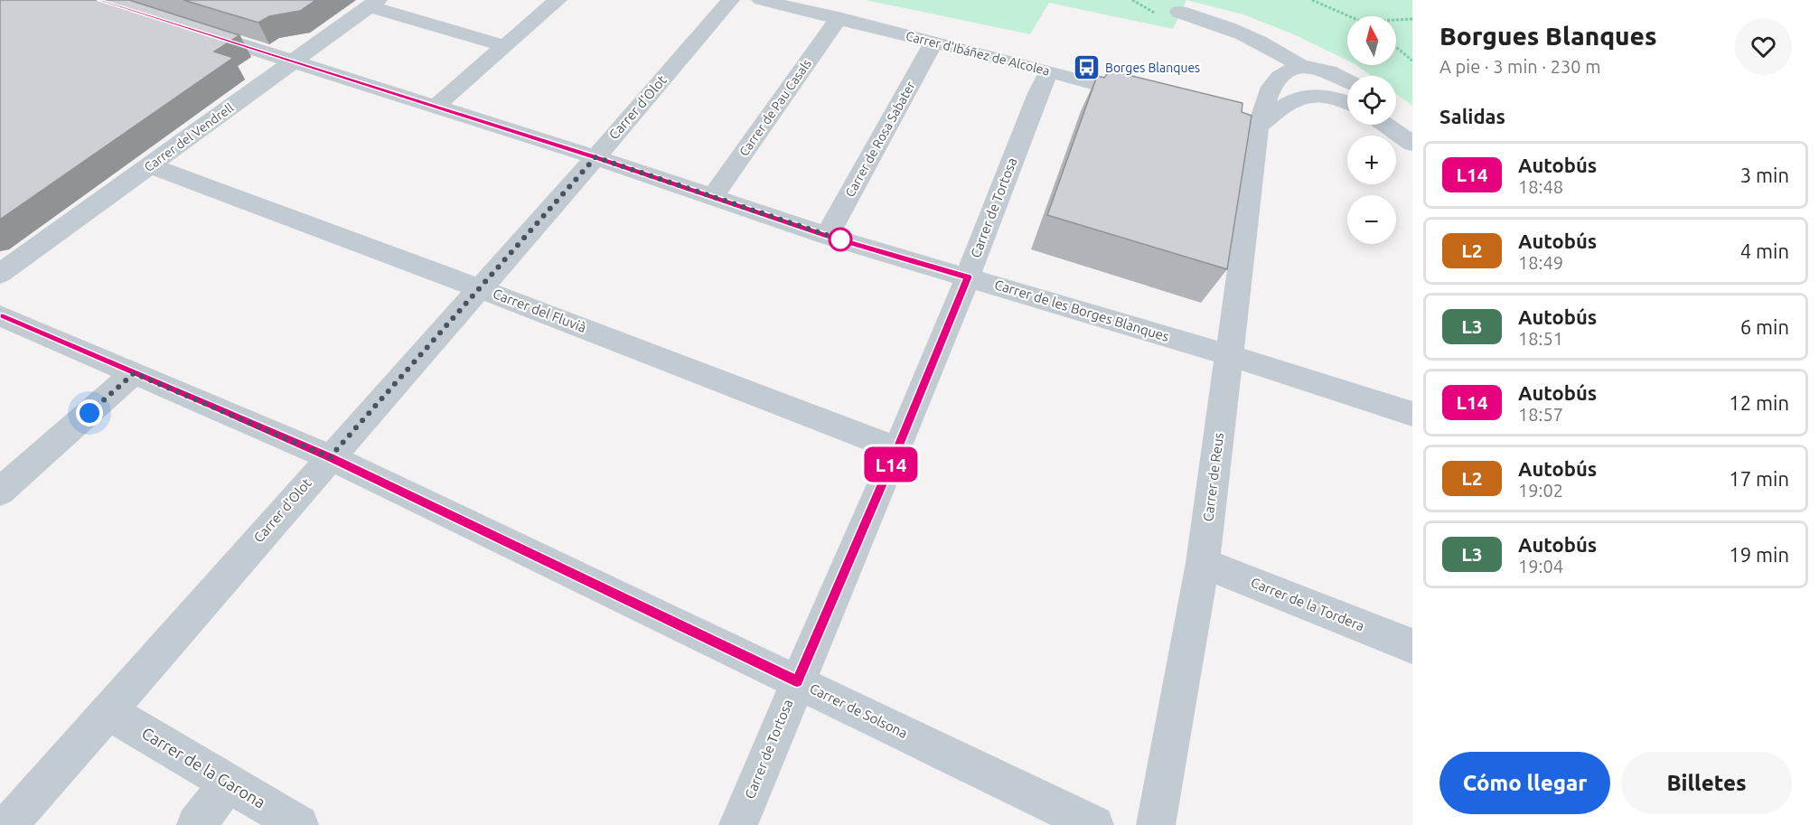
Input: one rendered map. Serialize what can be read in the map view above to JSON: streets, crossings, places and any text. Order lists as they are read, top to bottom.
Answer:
{
  "streets": {
    "street": [
      "Carrer d'Ibáñez de Alcolea",
      "Carrer d'Olot",
      "Carrer de Pau Casals",
      "Carrer del Vendrell",
      "Carrer de Rosa Sabater",
      "Carrer de Tortosa",
      "Carrer del Fluvià",
      "Carrer de les Borges Blanques",
      "Carrer de Reus",
      "Carrer de la Tordera",
      "Carrer de Solsona",
      "Carrer de la Garona"
    ]
  },
  "crossings": [
    ["Carrer d'Ibáñez de Alcolea", "Carrer de Pau Casals"],
    ["Carrer d'Ibáñez de Alcolea", "Carrer de Rosa Sabater"],
    ["Carrer d'Ibáñez de Alcolea", "Carrer de Tortosa"],
    ["Carrer d'Olot", "Carrer del Fluvià"],
    ["Carrer d'Olot", "Carrer de les Borges Blanques"],
    ["Carrer d'Olot", "Carrer de Solsona"],
    ["Carrer d'Olot", "Carrer de la Garona"],
    ["Carrer de Pau Casals", "Carrer de les Borges Blanques"],
    ["Carrer del Vendrell", "Carrer del Fluvià"],
    ["Carrer del Vendrell", "Carrer de les Borges Blanques"],
    ["Carrer de Rosa Sabater", "Carrer de les Borges Blanques"],
    ["Carrer de Tortosa", "Carrer del Fluvià"],
    ["Carrer de Tortosa", "Carrer de les Borges Blanques"],
    ["Carrer de Tortosa", "Carrer de Solsona"],
    ["Carrer de les Borges Blanques", "Carrer de Reus"],
    ["Carrer de Reus", "Carrer de la Tordera"]
  ],
  "places": {
    "bus stop": ["Borges Blanques"]
  },
  "lines": ["bus line L14"],
  "north": "top",
  "page": {
    "on_map": "L14",
    "heading": [
      ["Borgues Blanques", "A pie · 3 min · 230 m"],
      "Salidas"
    ],
    "map_buttons": ["+", "−"],
    "list": [
      {
        "mark": "L14",
        "name": "Autobús",
        "note": "18:48",
        "value": "3 min"
      },
      {
        "mark": "L2",
        "name": "Autobús",
        "note": "18:49",
        "value": "4 min"
      },
      {
        "mark": "L3",
        "name": "Autobús",
        "note": "18:51",
        "value": "6 min"
      },
      {
        "mark": "L14",
        "name": "Autobús",
        "note": "18:57",
        "value": "12 min"
      },
      {
        "mark": "L2",
        "name": "Autobús",
        "note": "19:02",
        "value": "17 min"
      },
      {
        "mark": "L3",
        "name": "Autobús",
        "note": "19:04",
        "value": "19 min"
      }
    ],
    "buttons": ["Cómo llegar", "Billetes"]
  }
}
